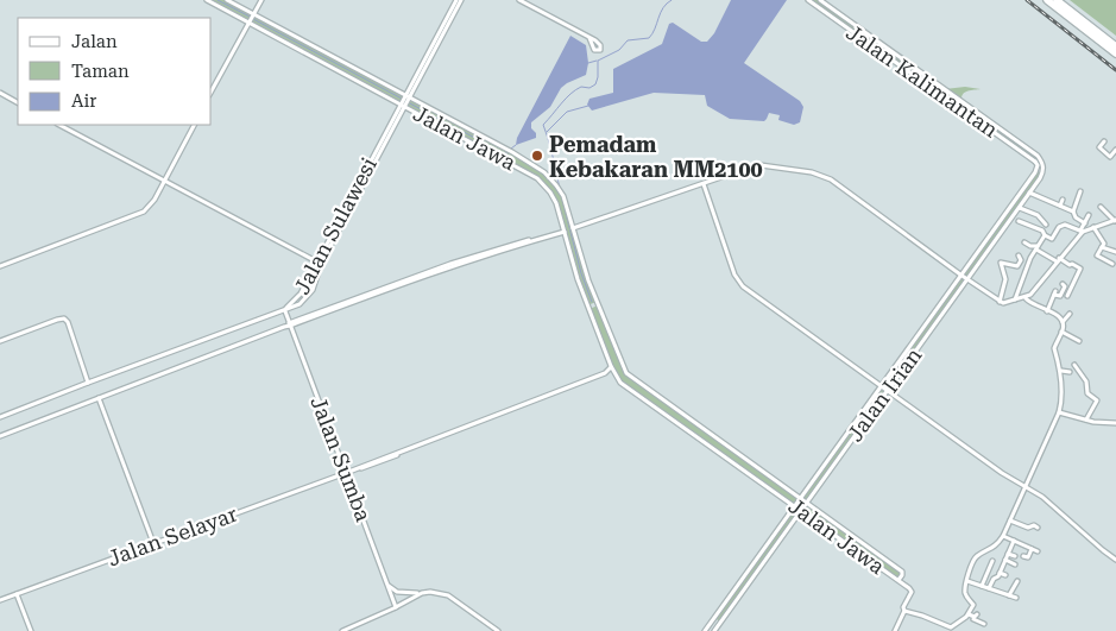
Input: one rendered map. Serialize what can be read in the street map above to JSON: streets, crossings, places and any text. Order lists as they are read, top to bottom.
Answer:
{
  "streets": {
    "street": [
      "Jalan Kalimantan",
      "Jalan Jawa",
      "Jalan Sulawesi",
      "Jalan Irian",
      "Jalan Sumba",
      "Jalan Selayar"
    ]
  },
  "crossings": [
    ["Jalan Jawa", "Jalan Sulawesi"],
    ["Jalan Jawa", "Jalan Irian"],
    ["Jalan Jawa", "Jalan Selayar"],
    ["Jalan Sulawesi", "Jalan Sumba"],
    ["Jalan Sumba", "Jalan Selayar"]
  ],
  "places": ["Pemadam Kebakaran MM2100"],
  "legend": ["Jalan", "Taman", "Air"]
}
